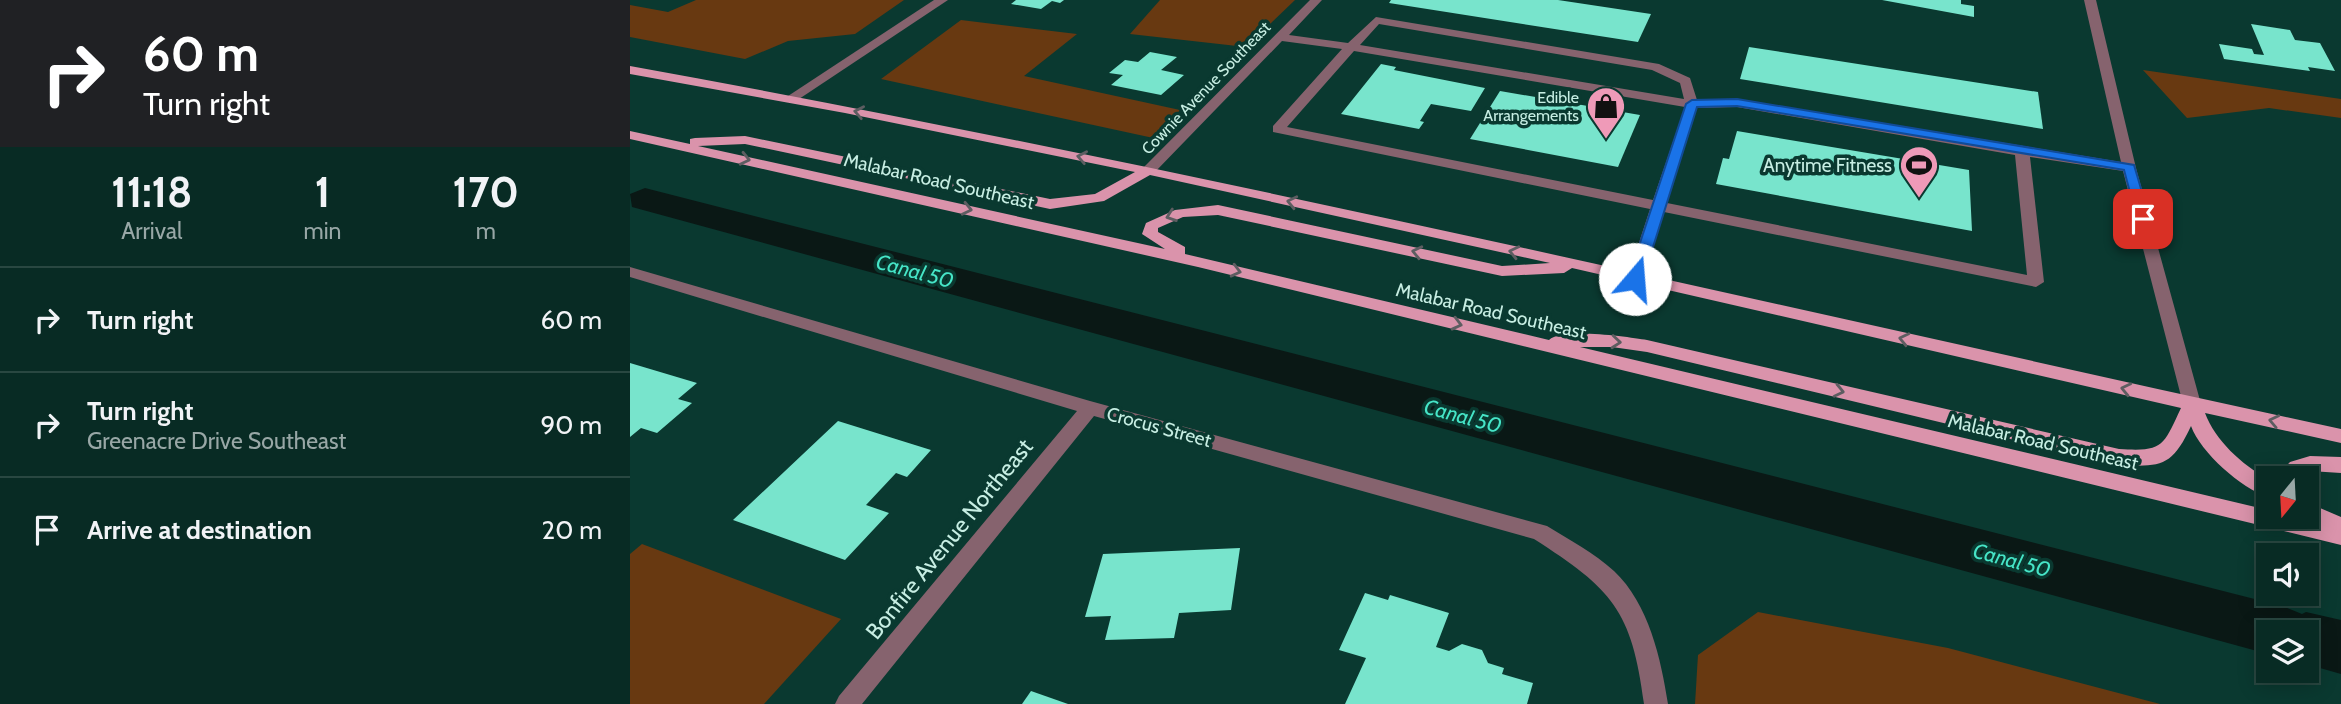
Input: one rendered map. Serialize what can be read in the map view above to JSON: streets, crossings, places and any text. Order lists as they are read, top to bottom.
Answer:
{
  "streets": {
    "main road": ["Malabar Road Southeast"],
    "street": ["Cownie Avenue Southeast", "Crocus Street", "Bonfire Avenue Northeast"]
  },
  "crossings": [
    ["Crocus Street", "Bonfire Avenue Northeast"]
  ],
  "water": ["Canal 50"],
  "places": {
    "shop": ["Edible Arrangements"],
    "sports": ["Anytime Fitness"]
  },
  "north": "bottom",
  "page": {
    "turn": ["60 m", "Turn right"],
    "eta": [
      "11:18",
      "Arrival",
      "1",
      "min",
      "170",
      "m"
    ],
    "list": [
      {
        "name": "Turn right",
        "value": "60 m"
      },
      {
        "name": "Turn right",
        "note": "Greenacre Drive Southeast",
        "value": "90 m"
      },
      {
        "name": "Arrive at destination",
        "value": "20 m"
      }
    ]
  }
}
